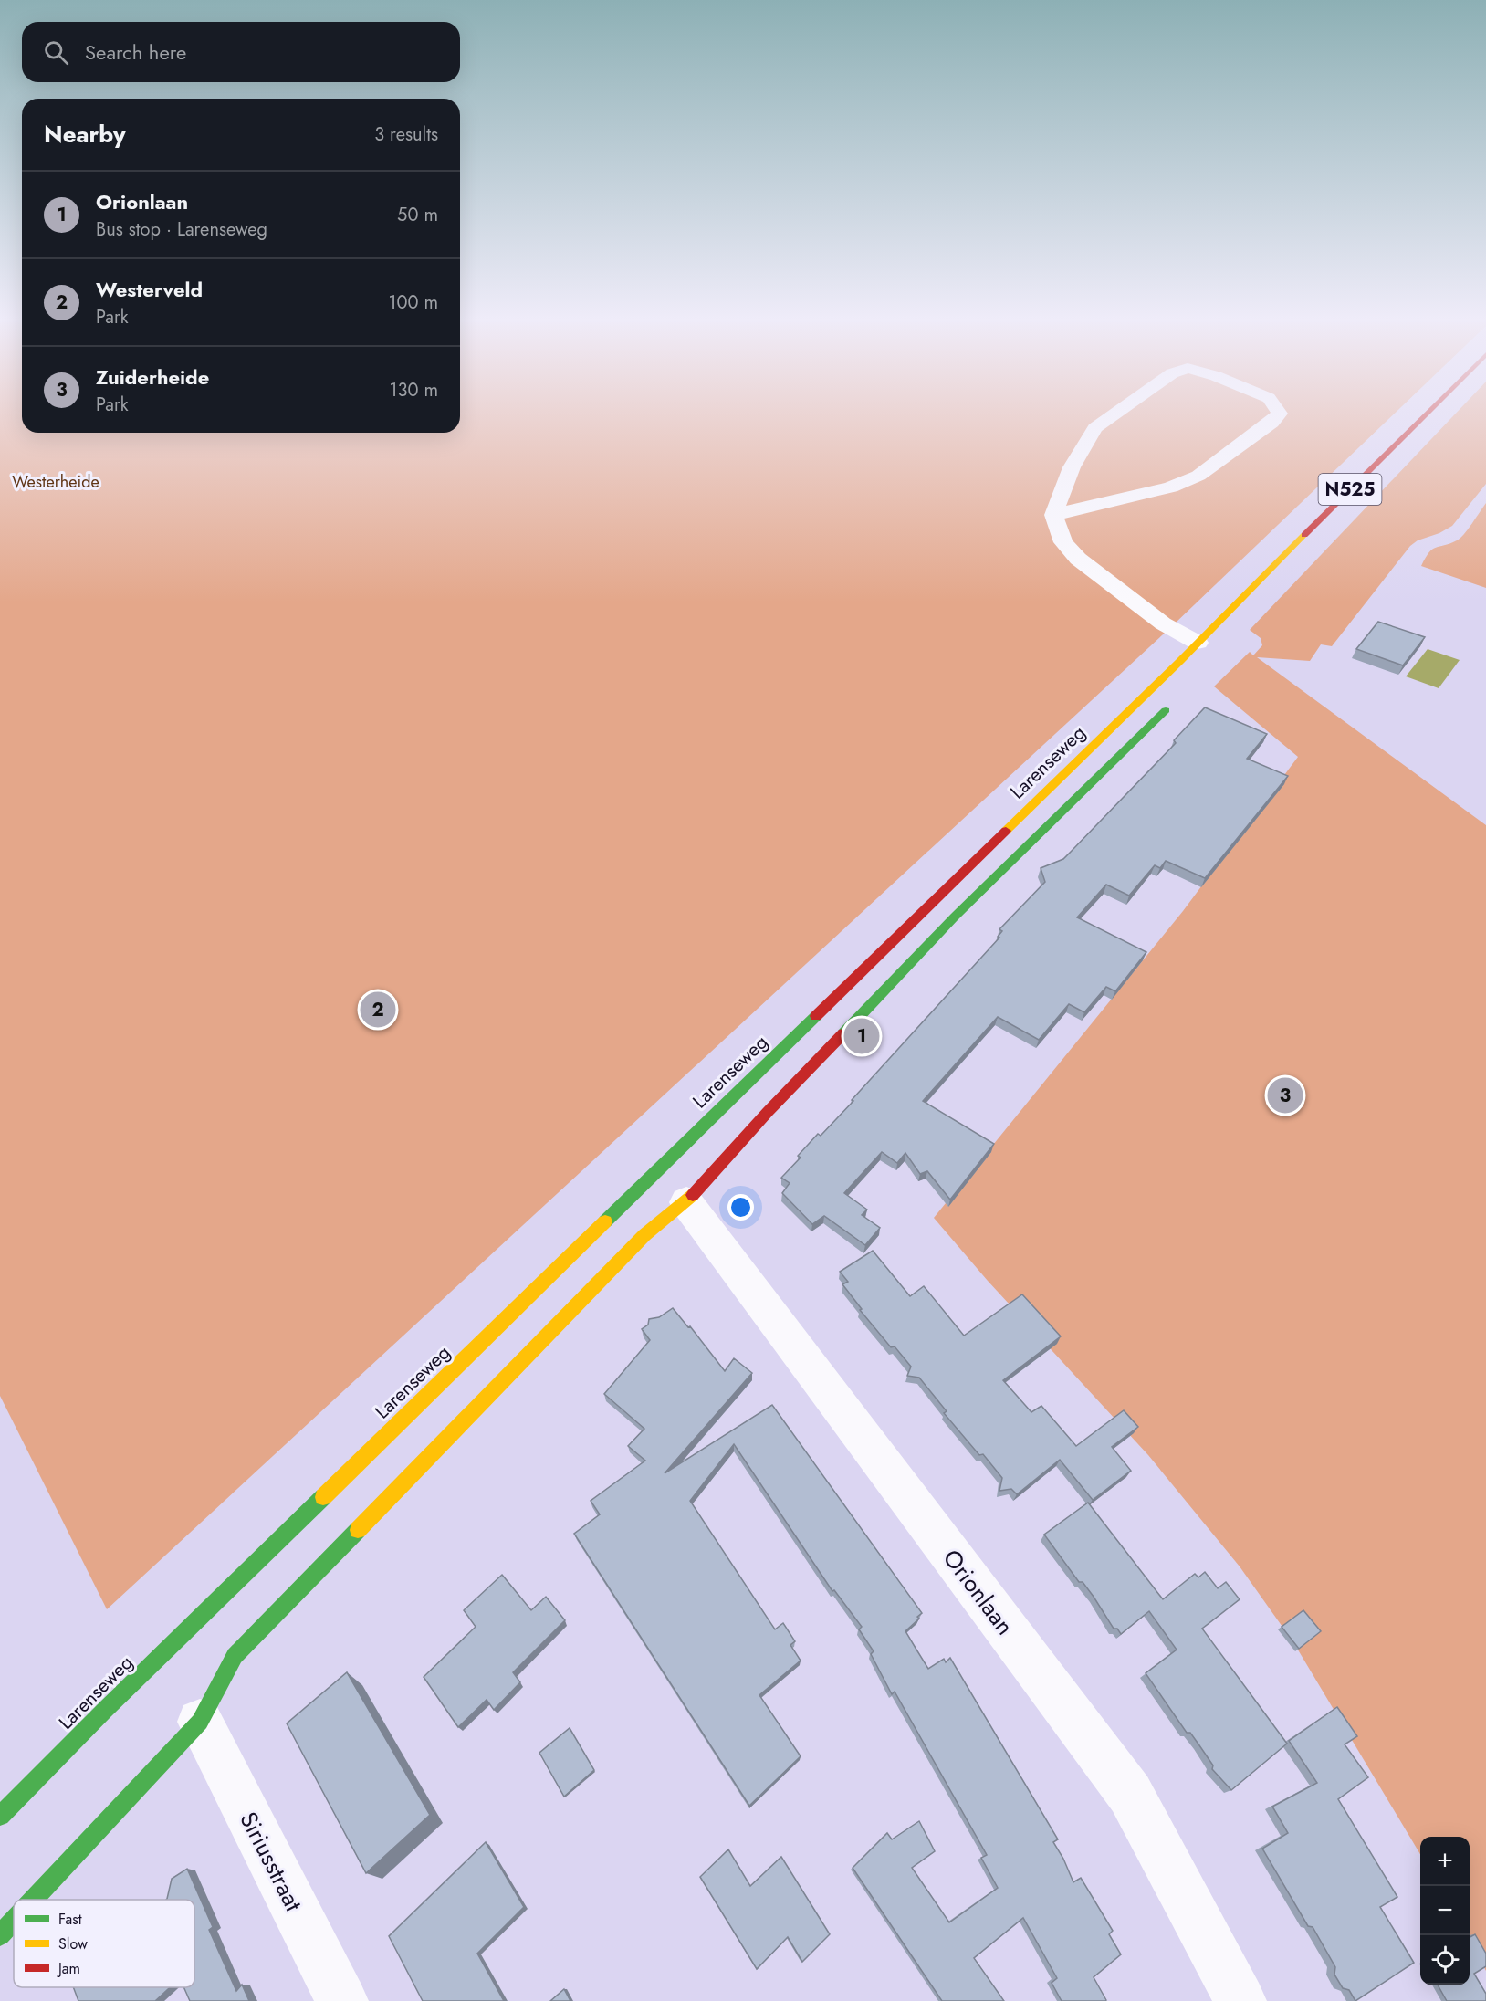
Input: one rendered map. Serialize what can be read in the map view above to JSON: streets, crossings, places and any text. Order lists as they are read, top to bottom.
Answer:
{
  "streets": {
    "main road": ["N525", "Larenseweg"],
    "street": ["Orionlaan", "Siriusstraat"]
  },
  "parks": ["Westerheide"],
  "legend": ["Fast", "Slow", "Jam"],
  "page": {
    "search": "Search here",
    "heading": ["Nearby", "3 results"],
    "list": [
      {
        "mark": "1",
        "name": "Orionlaan",
        "note": "Bus stop · Larenseweg",
        "value": "50 m"
      },
      {
        "mark": "2",
        "name": "Westerveld",
        "note": "Park",
        "value": "100 m"
      },
      {
        "mark": "3",
        "name": "Zuiderheide",
        "note": "Park",
        "value": "130 m"
      }
    ],
    "pins": ["2", "1", "3"],
    "map_buttons": ["+", "−"]
  }
}
